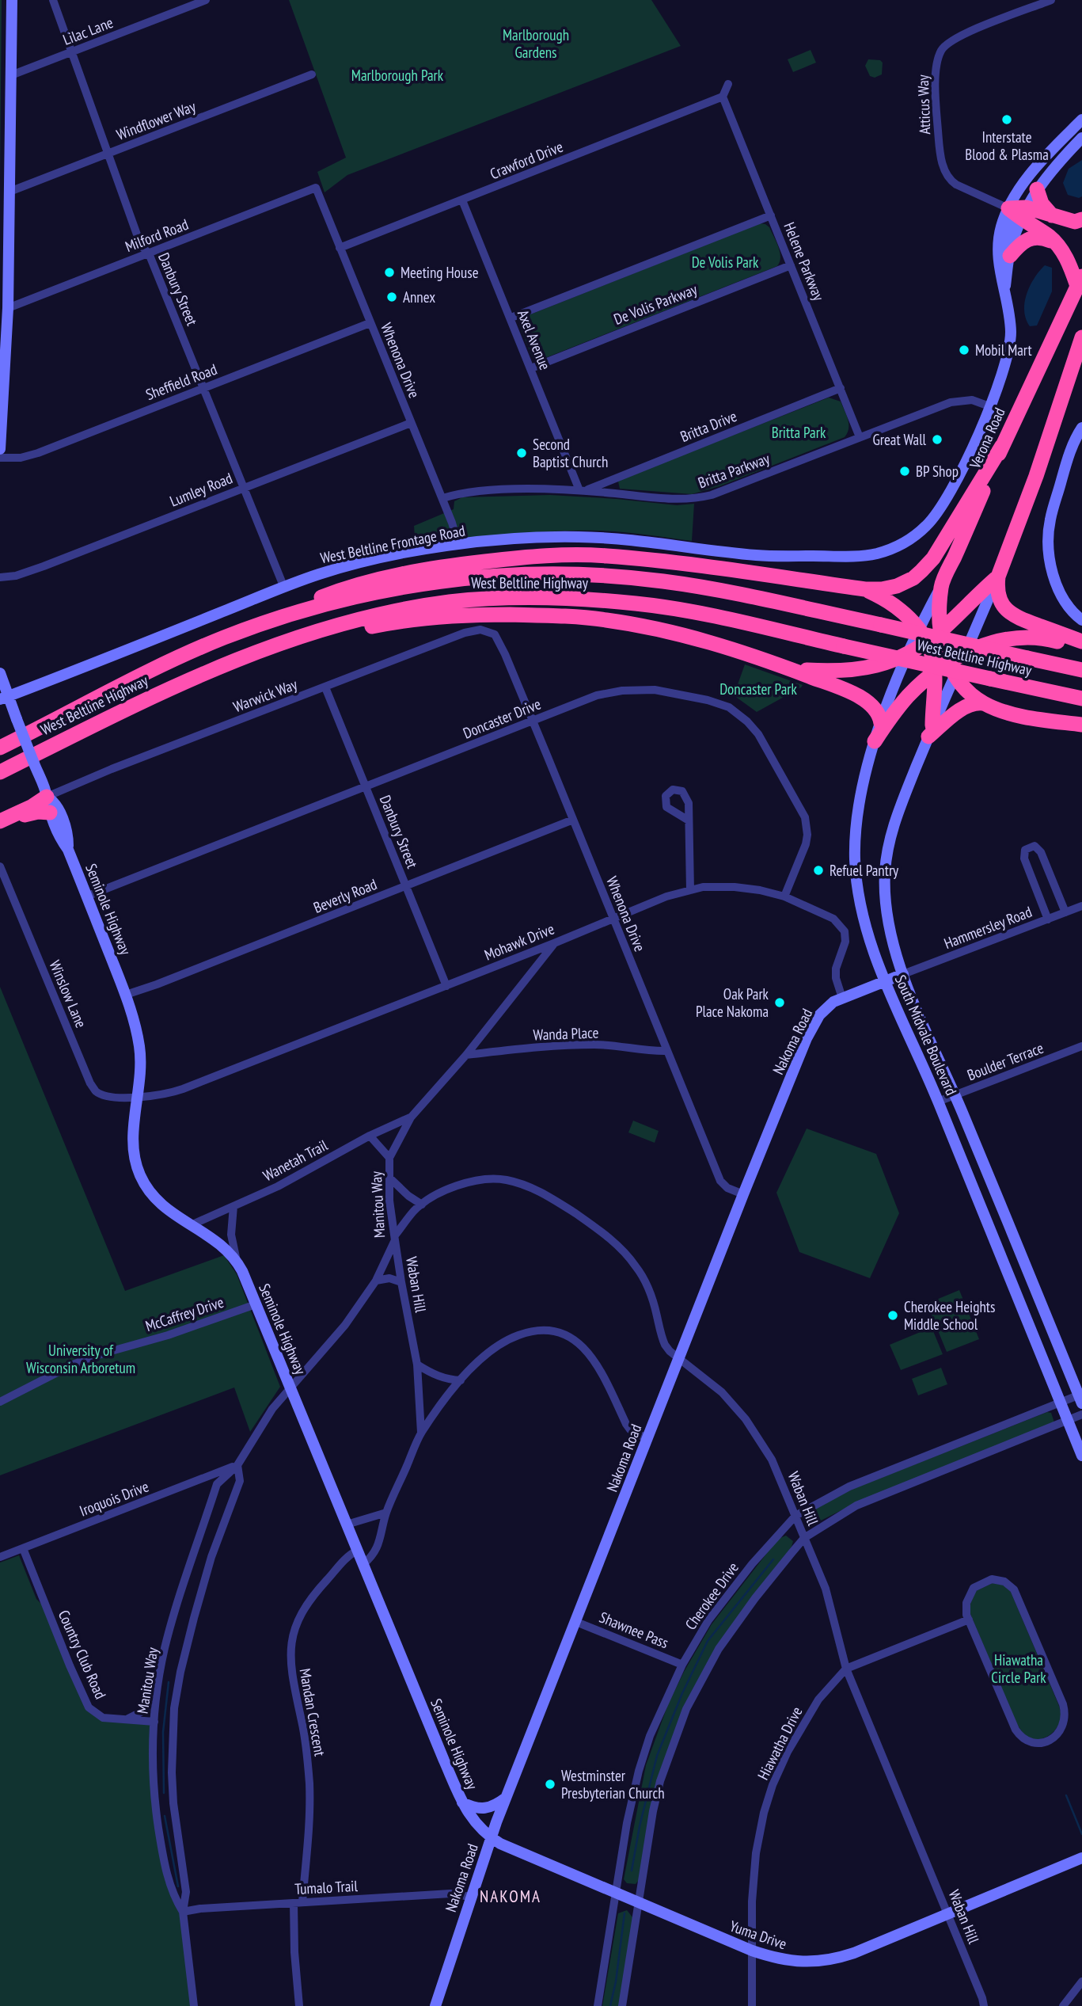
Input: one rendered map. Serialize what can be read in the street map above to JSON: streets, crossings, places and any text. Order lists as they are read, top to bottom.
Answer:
{
  "streets": {
    "highway": ["Verona Road", "West Beltline Highway"],
    "street": [
      "Lilac Lane",
      "Atticus Way",
      "Windflower Way",
      "Crawford Drive",
      "Milford Road",
      "Helene Parkway",
      "Danbury Street",
      "De Volis Parkway",
      "Axel Avenue",
      "Whenona Drive",
      "Sheffield Road",
      "Britta Drive",
      "Britta Parkway",
      "Lumley Road",
      "West Beltline Frontage Road",
      "Warwick Way",
      "Doncaster Drive",
      "Beverly Road",
      "Seminole Highway",
      "Hammersley Road",
      "Mohawk Drive",
      "Winslow Lane",
      "Wanda Place",
      "South Midvale Boulevard",
      "Nakoma Road",
      "Boulder Terrace",
      "Wanetah Trail",
      "Manitou Way",
      "Waban Hill",
      "McCaffrey Drive",
      "Iroquois Drive",
      "Cherokee Drive",
      "Shawnee Pass",
      "Country Club Road",
      "Mandan Crescent",
      "Hiawatha Drive",
      "Tumalo Trail",
      "Yuma Drive"
    ]
  },
  "crossings": [
    ["Lilac Lane", "Danbury Street"],
    ["Windflower Way", "Danbury Street"],
    ["Crawford Drive", "Helene Parkway"],
    ["Crawford Drive", "Axel Avenue"],
    ["Crawford Drive", "Whenona Drive"],
    ["Milford Road", "Danbury Street"],
    ["Milford Road", "Whenona Drive"],
    ["Helene Parkway", "De Volis Parkway"],
    ["Helene Parkway", "Britta Drive"],
    ["Helene Parkway", "Britta Parkway"],
    ["Danbury Street", "Sheffield Road"],
    ["Danbury Street", "Lumley Road"],
    ["Danbury Street", "West Beltline Frontage Road"],
    ["Danbury Street", "Warwick Way"],
    ["Danbury Street", "Doncaster Drive"],
    ["Danbury Street", "Beverly Road"],
    ["Danbury Street", "Mohawk Drive"],
    ["De Volis Parkway", "Axel Avenue"],
    ["Axel Avenue", "Britta Drive"],
    ["Axel Avenue", "Britta Parkway"],
    ["Whenona Drive", "Sheffield Road"],
    ["Whenona Drive", "Britta Parkway"],
    ["Whenona Drive", "Lumley Road"],
    ["Whenona Drive", "West Beltline Frontage Road"],
    ["Whenona Drive", "Warwick Way"],
    ["Whenona Drive", "Doncaster Drive"],
    ["Whenona Drive", "Beverly Road"],
    ["Whenona Drive", "Mohawk Drive"],
    ["Whenona Drive", "Wanda Place"],
    ["Whenona Drive", "Nakoma Road"],
    ["Britta Drive", "Britta Parkway"],
    ["Britta Parkway", "West Beltline Frontage Road"],
    ["West Beltline Frontage Road", "Seminole Highway"],
    ["Warwick Way", "Seminole Highway"],
    ["Doncaster Drive", "Seminole Highway"],
    ["Doncaster Drive", "Mohawk Drive"],
    ["Beverly Road", "Seminole Highway"],
    ["Seminole Highway", "Mohawk Drive"],
    ["Seminole Highway", "Winslow Lane"],
    ["Seminole Highway", "Nakoma Road"],
    ["Seminole Highway", "Wanetah Trail"],
    ["Seminole Highway", "Manitou Way"],
    ["Seminole Highway", "McCaffrey Drive"],
    ["Seminole Highway", "Mandan Crescent"],
    ["Seminole Highway", "Yuma Drive"],
    ["Hammersley Road", "South Midvale Boulevard"],
    ["Hammersley Road", "Nakoma Road"],
    ["Mohawk Drive", "Winslow Lane"],
    ["Mohawk Drive", "Nakoma Road"],
    ["Mohawk Drive", "Manitou Way"],
    ["Wanda Place", "Manitou Way"],
    ["South Midvale Boulevard", "Nakoma Road"],
    ["South Midvale Boulevard", "Boulder Terrace"],
    ["South Midvale Boulevard", "Cherokee Drive"],
    ["Nakoma Road", "Waban Hill"],
    ["Nakoma Road", "Shawnee Pass"],
    ["Nakoma Road", "Tumalo Trail"],
    ["Nakoma Road", "Yuma Drive"],
    ["Wanetah Trail", "Manitou Way"],
    ["Manitou Way", "Waban Hill"],
    ["Manitou Way", "Iroquois Drive"],
    ["Manitou Way", "Country Club Road"],
    ["Manitou Way", "Tumalo Trail"],
    ["Waban Hill", "Cherokee Drive"],
    ["Waban Hill", "Hiawatha Drive"],
    ["Waban Hill", "Yuma Drive"],
    ["Iroquois Drive", "Country Club Road"],
    ["Cherokee Drive", "Shawnee Pass"],
    ["Cherokee Drive", "Yuma Drive"],
    ["Mandan Crescent", "Tumalo Trail"],
    ["Hiawatha Drive", "Yuma Drive"]
  ],
  "districts": ["NAKOMA"],
  "parks": [
    "Marlborough Gardens",
    "Marlborough Park",
    "De Volis Park",
    "Britta Park",
    "Doncaster Park",
    "University of Wisconsin Arboretum",
    "Hiawatha Circle Park"
  ],
  "places": [
    "Interstate Blood & Plasma",
    "Meeting House",
    "Annex",
    "Mobil Mart",
    "Great Wall",
    "Second Baptist Church",
    "BP Shop",
    "Refuel Pantry",
    "Oak Park Place Nakoma",
    "Cherokee Heights Middle School",
    "Westminster Presbyterian Church"
  ]
}
